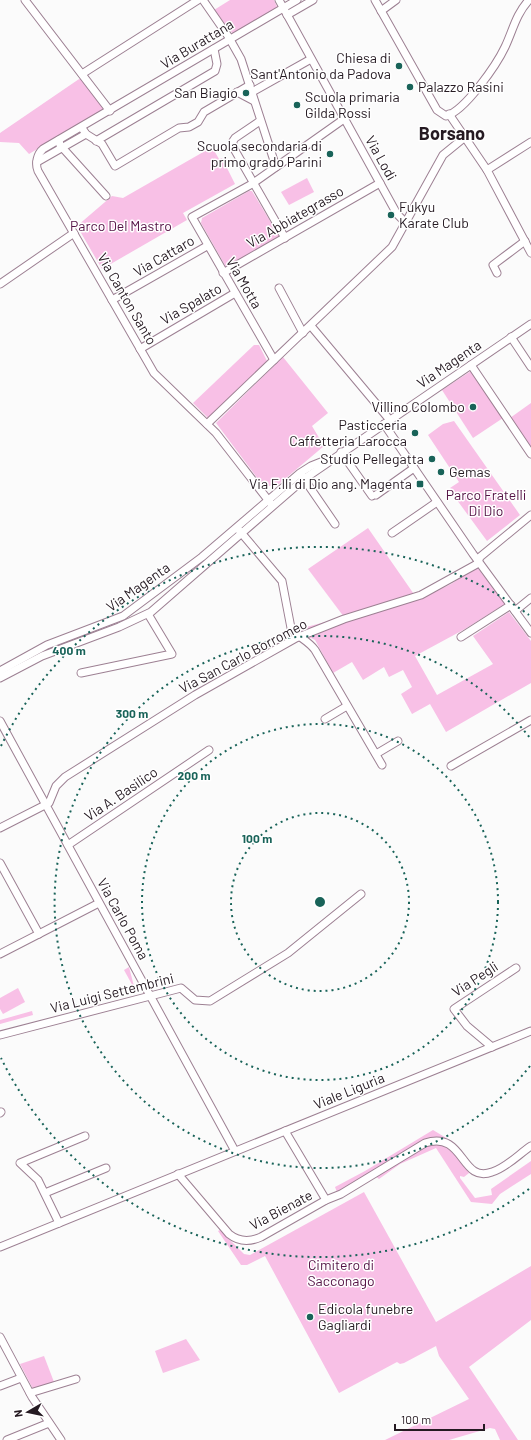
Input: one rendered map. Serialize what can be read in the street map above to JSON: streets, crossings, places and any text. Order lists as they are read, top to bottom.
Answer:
{
  "streets": {
    "street": [
      "Via Burattana",
      "Via Lodi",
      "Via Abbiategrasso",
      "Via Cattaro",
      "Via Motta",
      "Via Canton Santo",
      "Via Spalato",
      "Via Magenta",
      "Via San Carlo Borromeo",
      "Via A. Basilico",
      "Via Carlo Poma",
      "Via Pegli",
      "Via Luigi Settembrini",
      "Viale Liguria",
      "Via Bienate"
    ]
  },
  "crossings": [
    ["Via Burattana", "Via Lodi"],
    ["Via Lodi", "Via Abbiategrasso"],
    ["Via Abbiategrasso", "Via Motta"],
    ["Via Cattaro", "Via Motta"],
    ["Via Cattaro", "Via Canton Santo"],
    ["Via Motta", "Via Spalato"],
    ["Via Canton Santo", "Via Spalato"],
    ["Via Canton Santo", "Via Magenta"],
    ["Via San Carlo Borromeo", "Via Carlo Poma"],
    ["Via A. Basilico", "Via Carlo Poma"],
    ["Via Carlo Poma", "Via Luigi Settembrini"],
    ["Via Carlo Poma", "Viale Liguria"],
    ["Via Pegli", "Viale Liguria"],
    ["Viale Liguria", "Via Bienate"]
  ],
  "districts": ["Borsano"],
  "parks": ["Parco Del Mastro", "Parco Fratelli Di Dio", "Cimitero di Sacconago"],
  "places": {
    "other": [
      "Chiesa di Sant'Antonio da Padova",
      "Palazzo Rasini",
      "San Biagio",
      "Scuola primaria Gilda Rossi",
      "Scuola secondaria di primo grado Parini",
      "Fukyu Karate Club",
      "Villino Colombo",
      "Pasticceria Caffetteria Larocca",
      "Studio Pellegatta",
      "Gemas",
      "Edicola funebre Gagliardi"
    ],
    "transit": ["Via F.lli di Dio ang. Magenta"]
  },
  "scale_bar": "100 m",
  "north": "left",
  "rings": [
    "400 m",
    "300 m",
    "200 m",
    "100 m"
  ]
}
